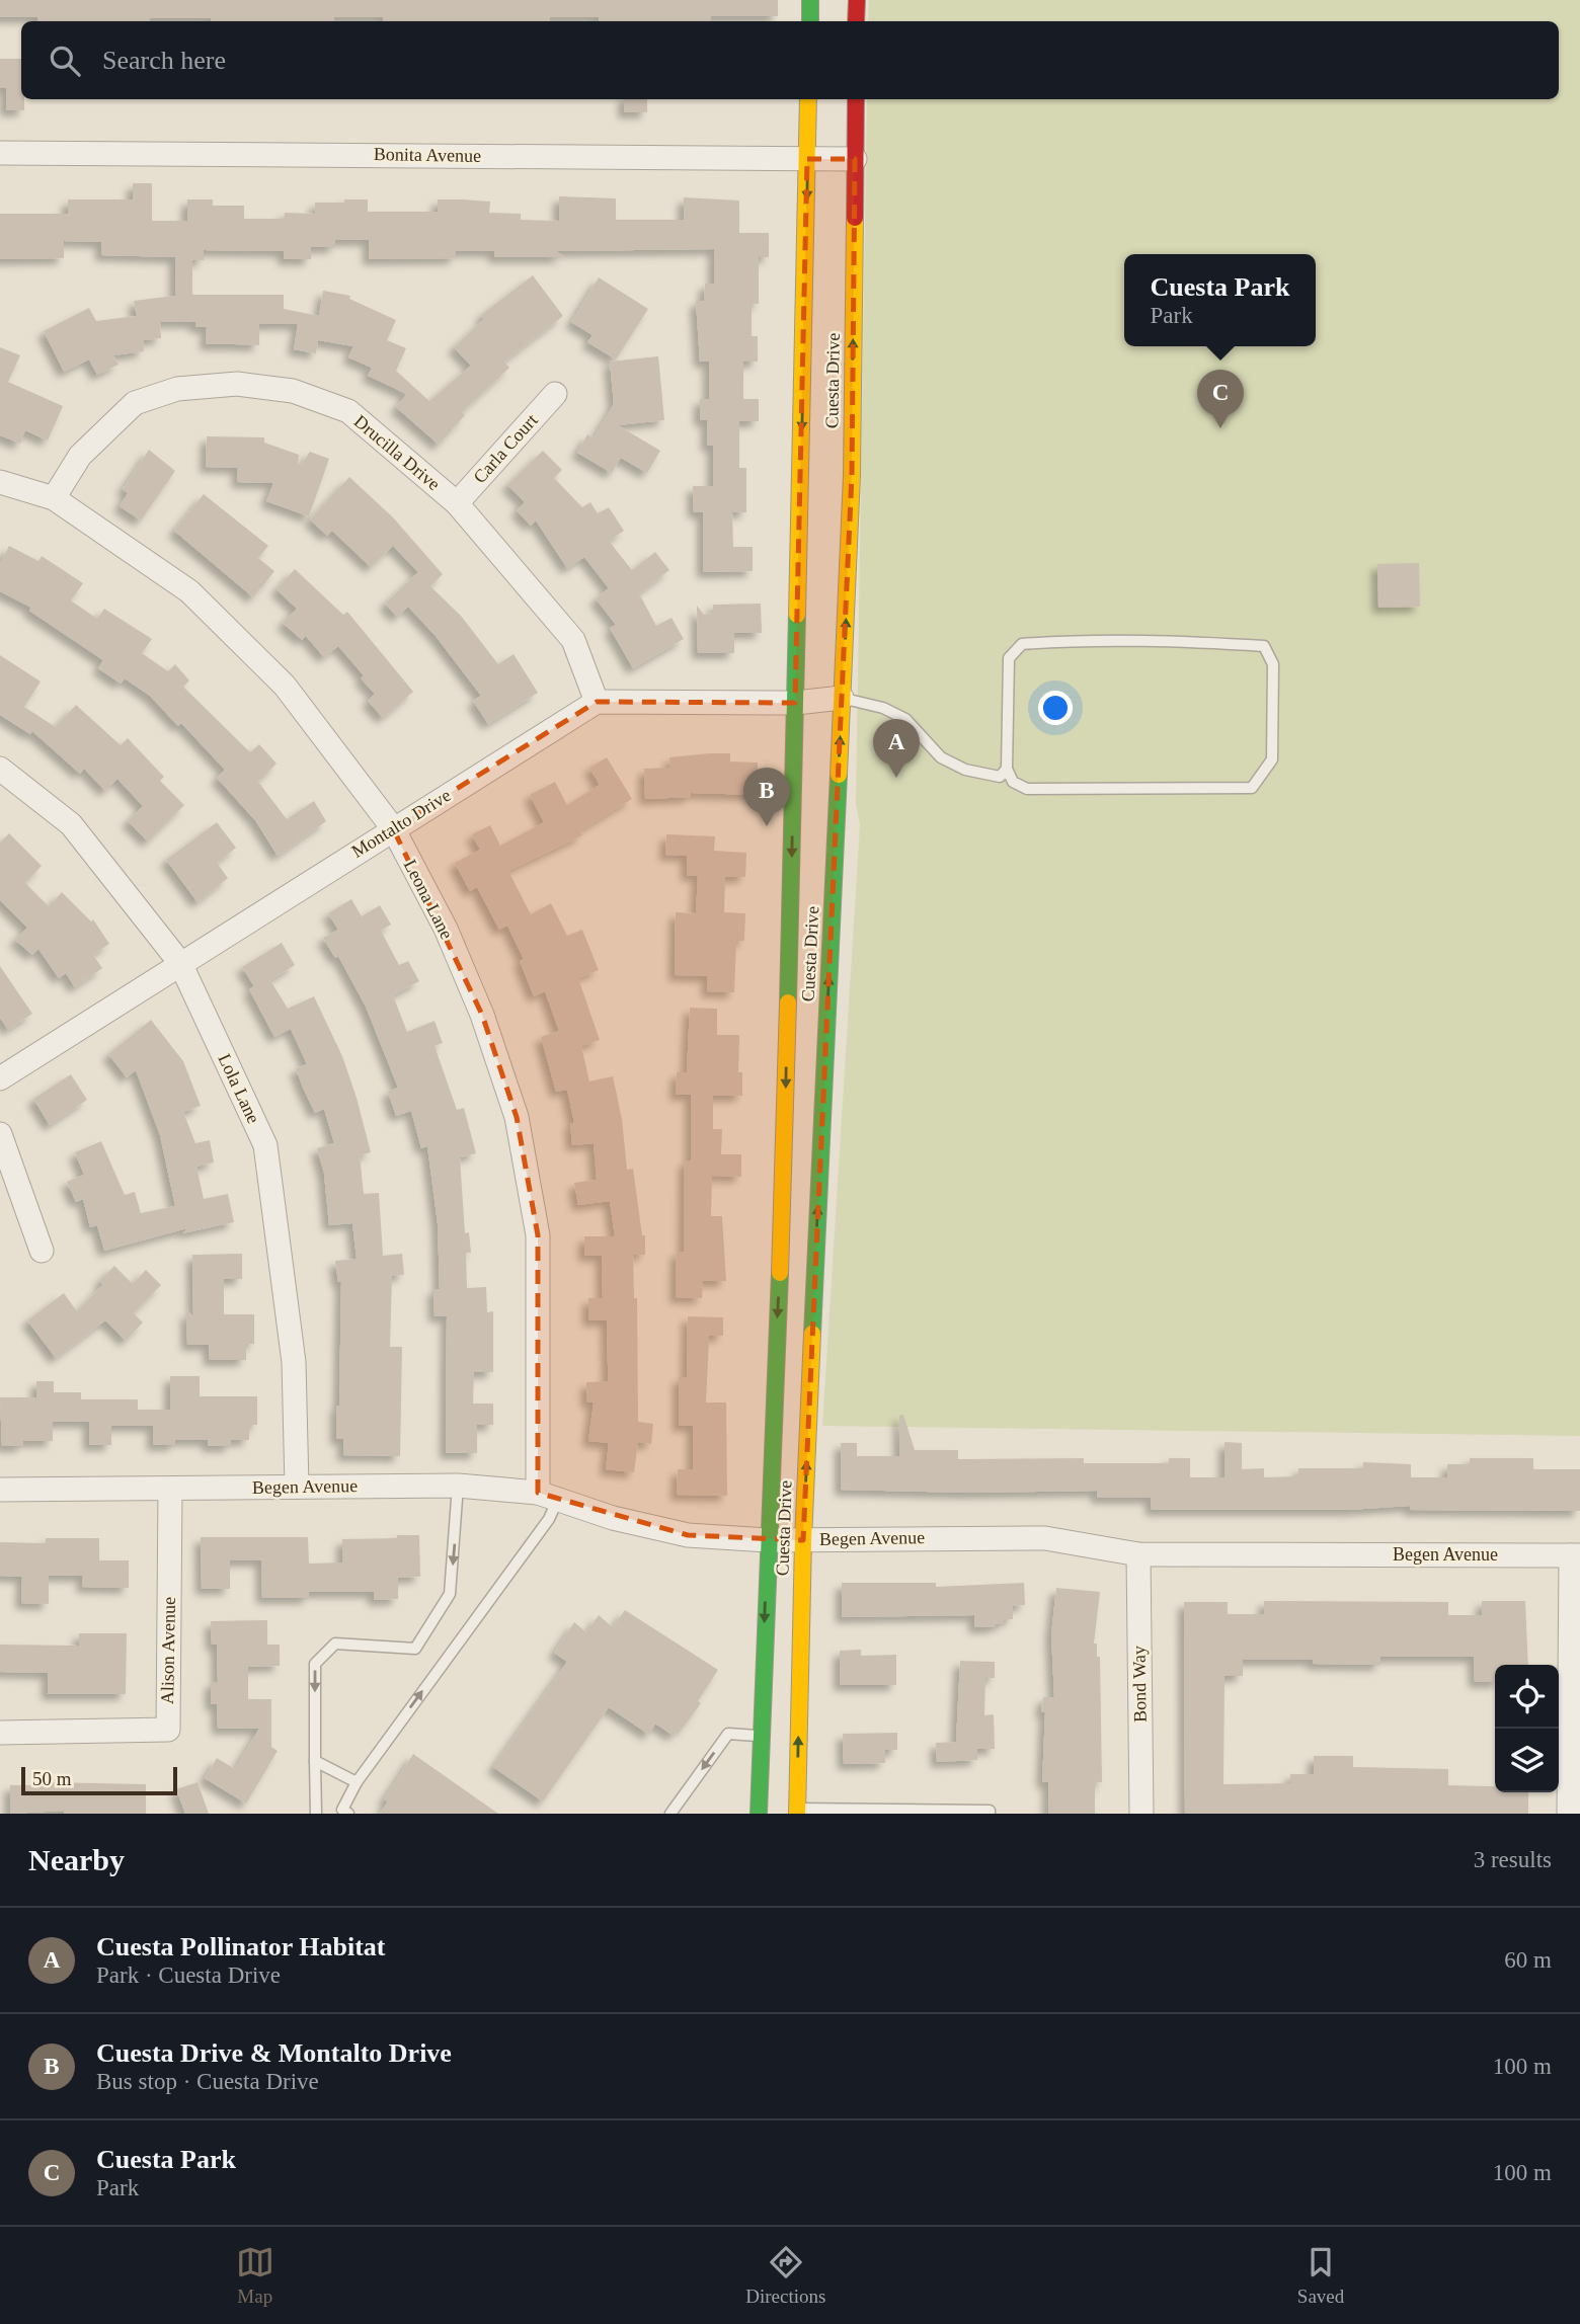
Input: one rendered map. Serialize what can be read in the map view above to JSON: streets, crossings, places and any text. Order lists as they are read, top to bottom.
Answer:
{
  "streets": {
    "main road": ["Cuesta Drive"],
    "street": [
      "Bonita Avenue",
      "Carla Court",
      "Drucilla Drive",
      "Montalto Drive",
      "Leona Lane",
      "Lola Lane",
      "Begen Avenue",
      "Alison Avenue",
      "Bond Way"
    ]
  },
  "crossings": [
    ["Bonita Avenue", "Cuesta Drive"],
    ["Cuesta Drive", "Begen Avenue"],
    ["Carla Court", "Drucilla Drive"],
    ["Drucilla Drive", "Montalto Drive"],
    ["Drucilla Drive", "Leona Lane"],
    ["Montalto Drive", "Leona Lane"],
    ["Montalto Drive", "Lola Lane"],
    ["Leona Lane", "Begen Avenue"],
    ["Lola Lane", "Begen Avenue"],
    ["Begen Avenue", "Alison Avenue"],
    ["Begen Avenue", "Bond Way"]
  ],
  "scale_bar": "50 m",
  "page": {
    "search": "Search here",
    "popup": ["Cuesta Park", "Park"],
    "pins": ["C", "A", "B"],
    "scale": "50 m",
    "heading": ["Nearby", "3 results"],
    "list": [
      {
        "mark": "A",
        "name": "Cuesta Pollinator Habitat",
        "note": "Park · Cuesta Drive",
        "value": "60 m"
      },
      {
        "mark": "B",
        "name": "Cuesta Drive & Montalto Drive",
        "note": "Bus stop · Cuesta Drive",
        "value": "100 m"
      },
      {
        "mark": "C",
        "name": "Cuesta Park",
        "note": "Park",
        "value": "100 m"
      }
    ],
    "nav": ["Map", "Directions", "Saved"]
  }
}
